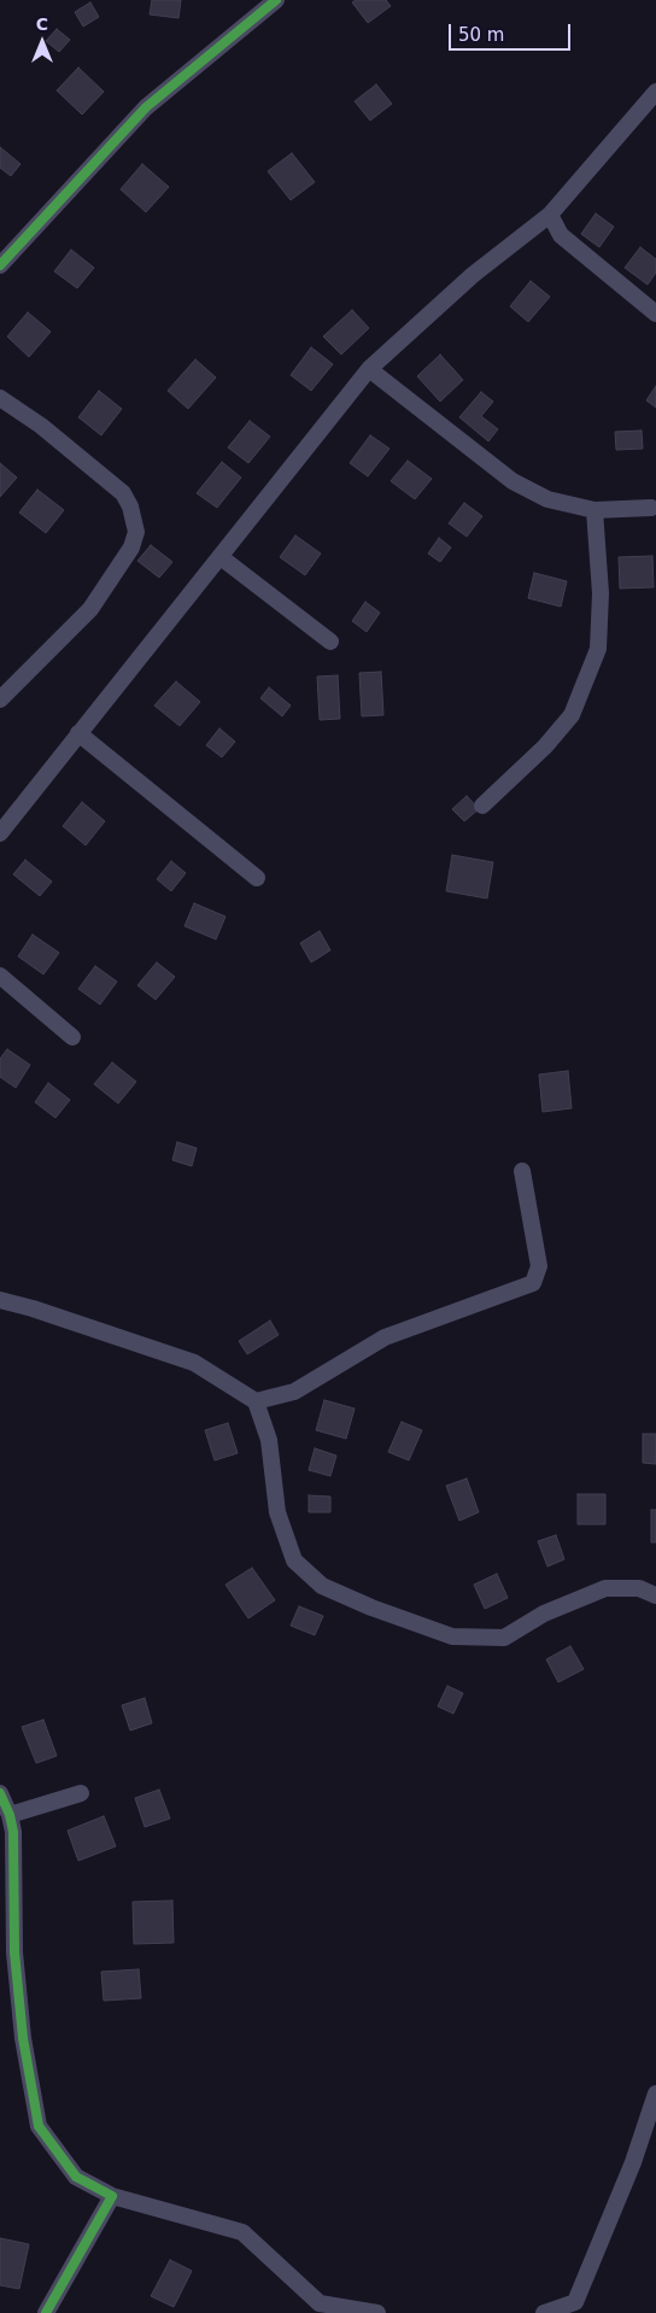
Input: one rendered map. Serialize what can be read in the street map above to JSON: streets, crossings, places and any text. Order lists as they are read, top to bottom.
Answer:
{
  "scale_bar": "50 m",
  "north": "top"
}
